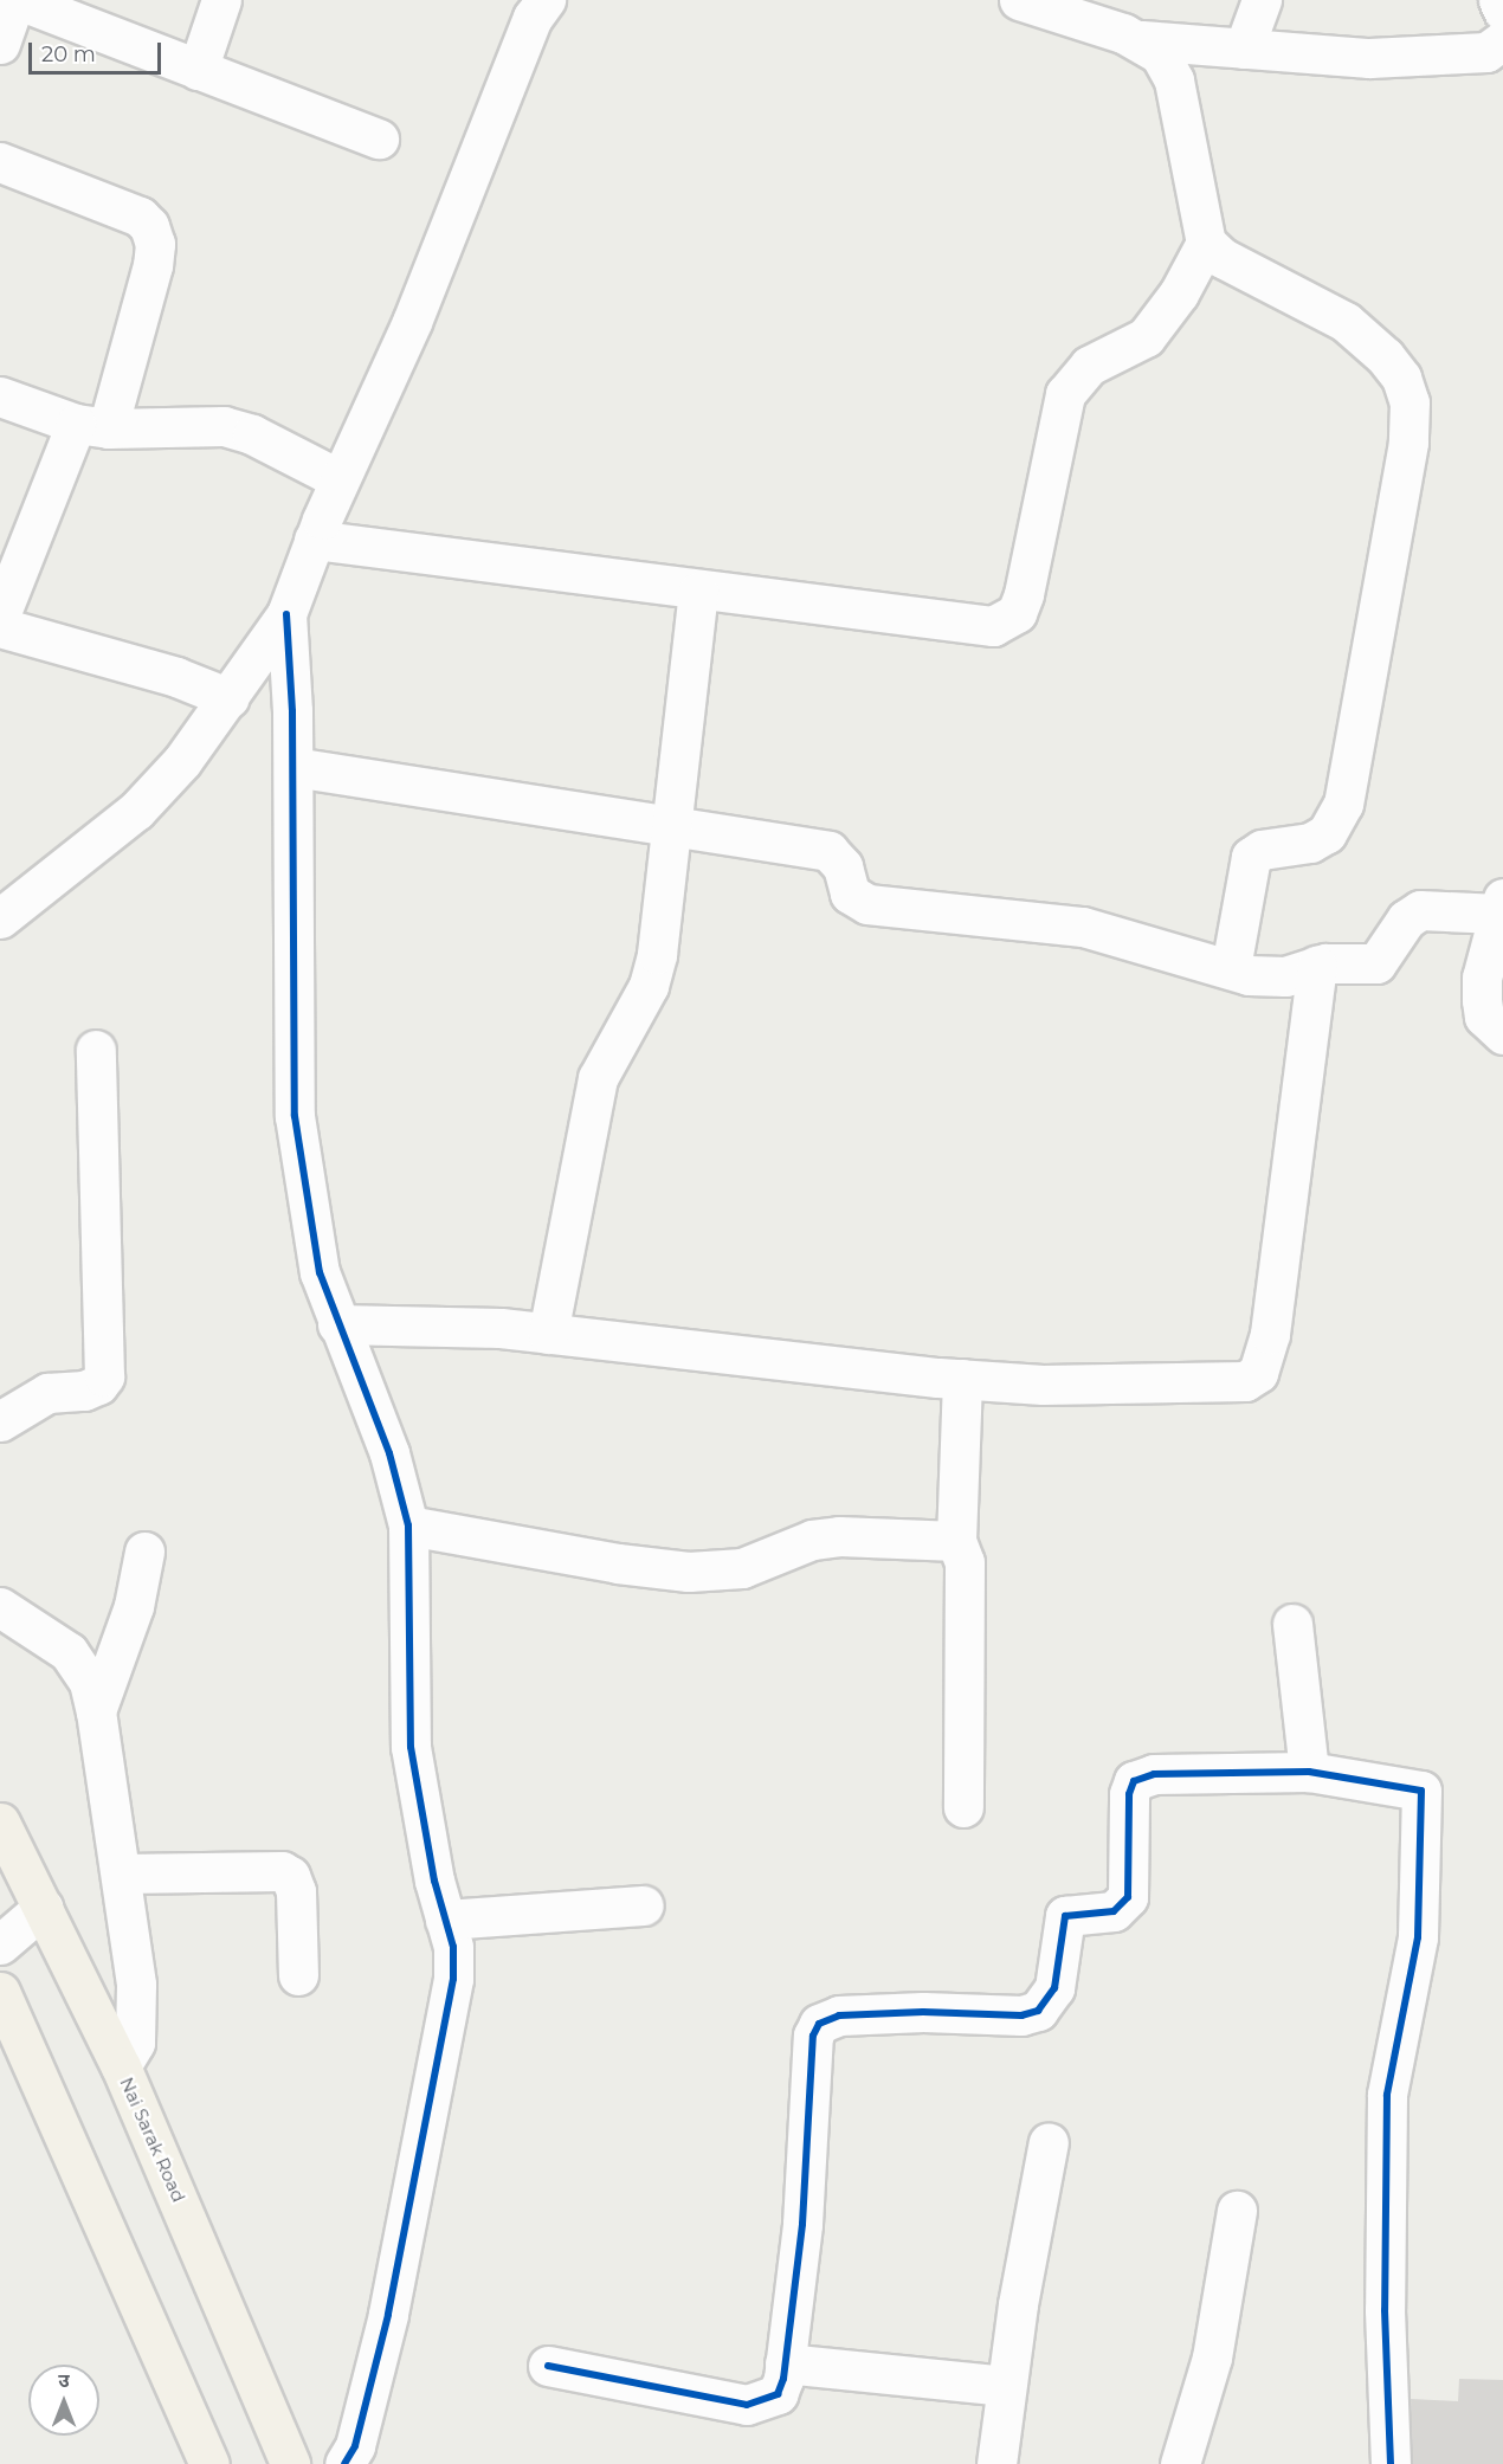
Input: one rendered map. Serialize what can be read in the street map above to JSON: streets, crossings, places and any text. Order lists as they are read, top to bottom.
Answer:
{
  "streets": {
    "main road": ["Nai Sarak Road"]
  },
  "scale_bar": "20 m",
  "north": "top"
}
